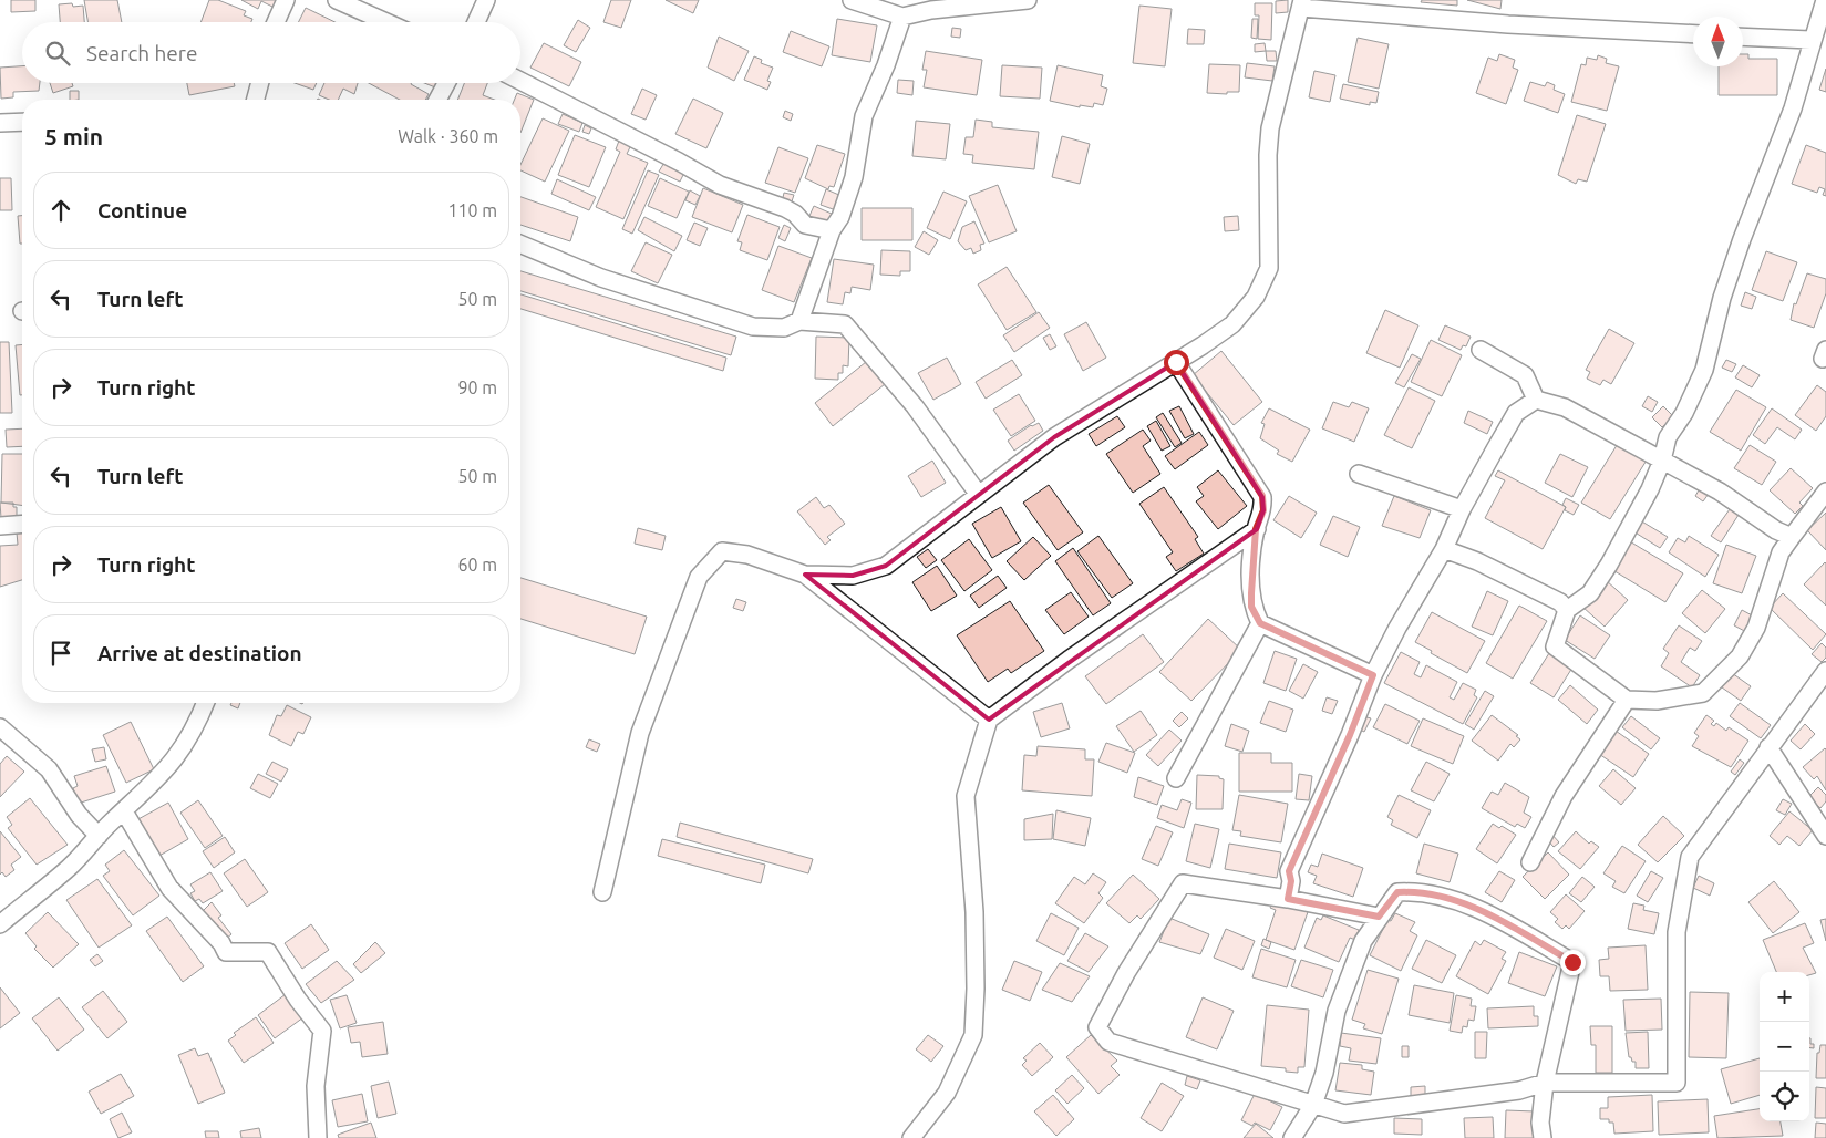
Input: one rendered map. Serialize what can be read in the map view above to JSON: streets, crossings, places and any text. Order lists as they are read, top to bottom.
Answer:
{
  "north": "top",
  "page": {
    "search": "Search here",
    "heading": ["5 min", "Walk · 360 m"],
    "list": [
      ["Continue", "110 m"],
      ["Turn left", "50 m"],
      ["Turn right", "90 m"],
      ["Turn left", "50 m"],
      ["Turn right", "60 m"],
      "Arrive at destination"
    ],
    "map_buttons": ["+", "−"]
  }
}
